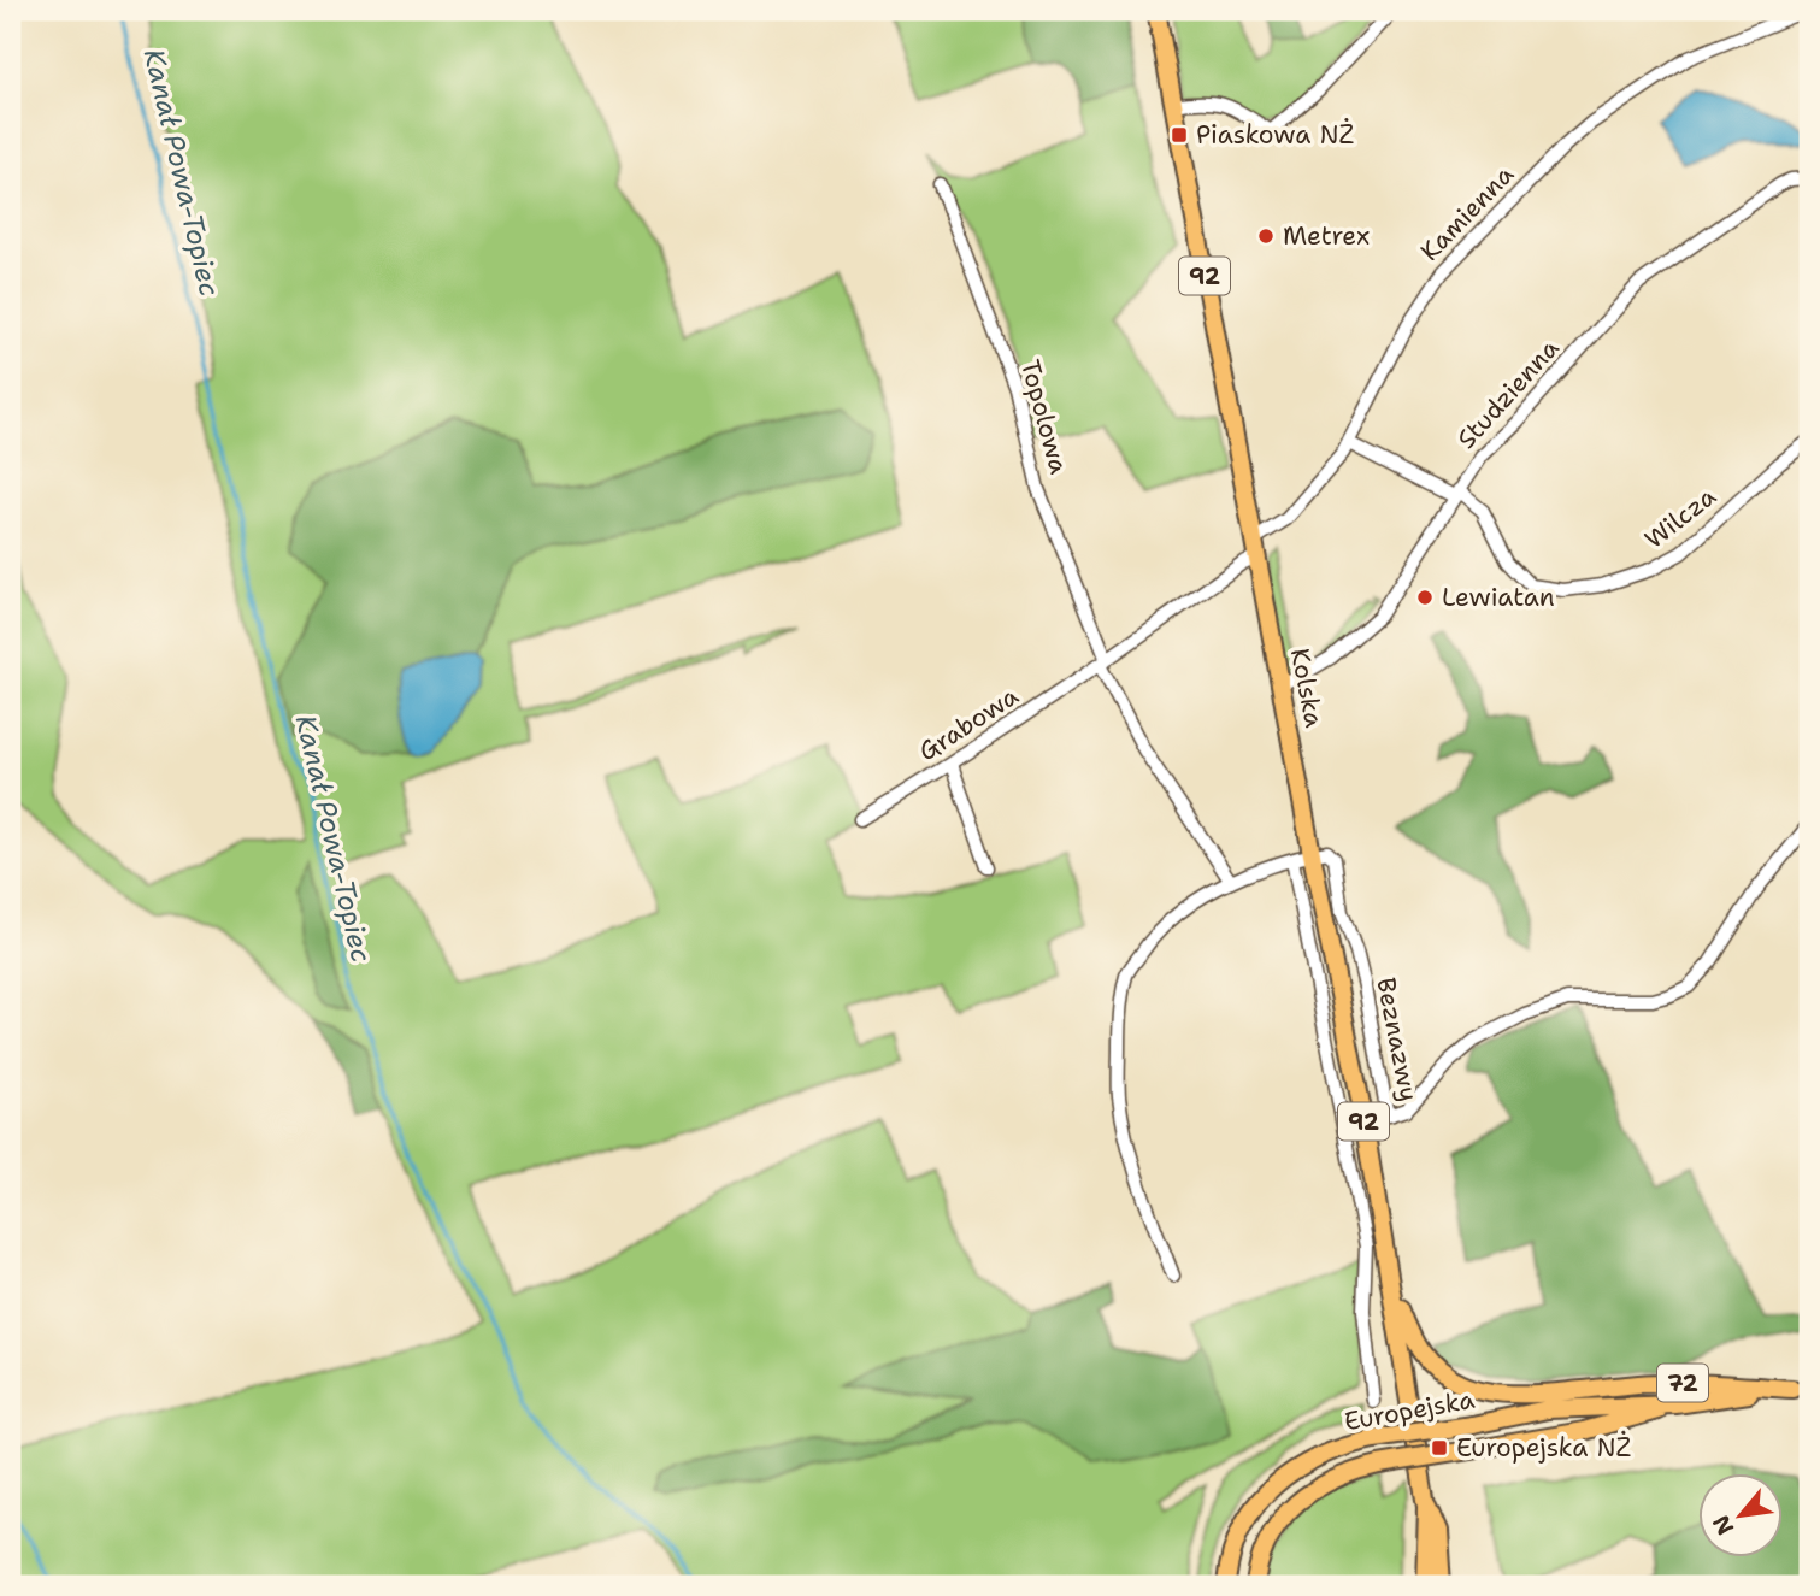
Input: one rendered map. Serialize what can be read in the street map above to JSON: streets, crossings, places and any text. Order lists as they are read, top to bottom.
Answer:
{
  "streets": {
    "main road": [
      "92",
      "Kolska",
      "72",
      "Europejska"
    ],
    "street": [
      "Kamienna",
      "Studzienna",
      "Topolowa",
      "Wilcza",
      "Grabowa",
      "Beznazwy"
    ]
  },
  "crossings": [
    ["Kamienna", "Wilcza"],
    ["Kamienna", "Kolska"],
    ["92", "Kolska"],
    ["Studzienna", "Wilcza"],
    ["Studzienna", "Kolska"],
    ["Topolowa", "Grabowa"],
    ["Kolska", "Beznazwy"],
    ["Kolska", "72"],
    ["72", "Europejska"]
  ],
  "water": ["Kanał Powa-Topiec"],
  "places": {
    "transit": ["Piaskowa NŻ", "Europejska NŻ"],
    "other": ["Metrex", "Lewiatan"]
  },
  "north": "bottom left"
}
